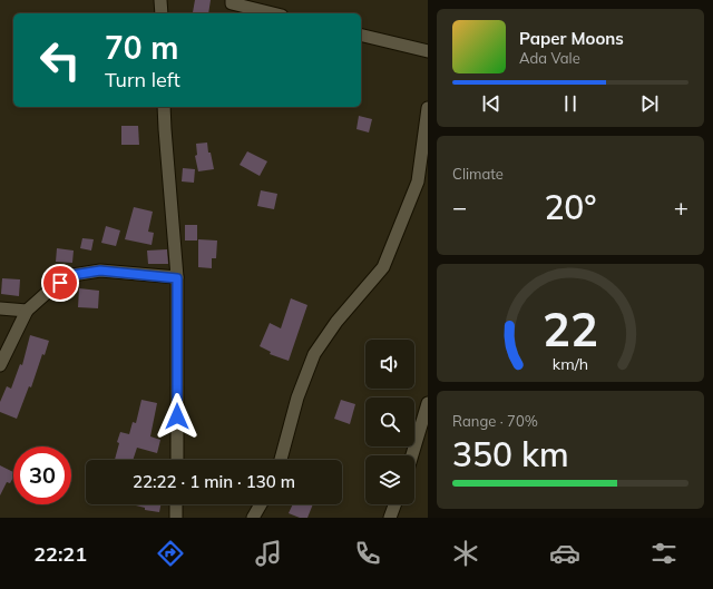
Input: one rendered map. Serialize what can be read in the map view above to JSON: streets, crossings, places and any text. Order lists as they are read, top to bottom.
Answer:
{
  "page": {
    "turn": ["70 m", "Turn left"],
    "song": ["Paper Moons", "Ada Vale"],
    "tile": [
      "Climate",
      ["Range · 70%", "350 km"]
    ],
    "heat": ["−", "20°", "+"],
    "limit": "30",
    "trip": "22:22 · 1 min · 130 m",
    "tabs": "22:21",
    "gauge": ["22", "km/h"]
  }
}
